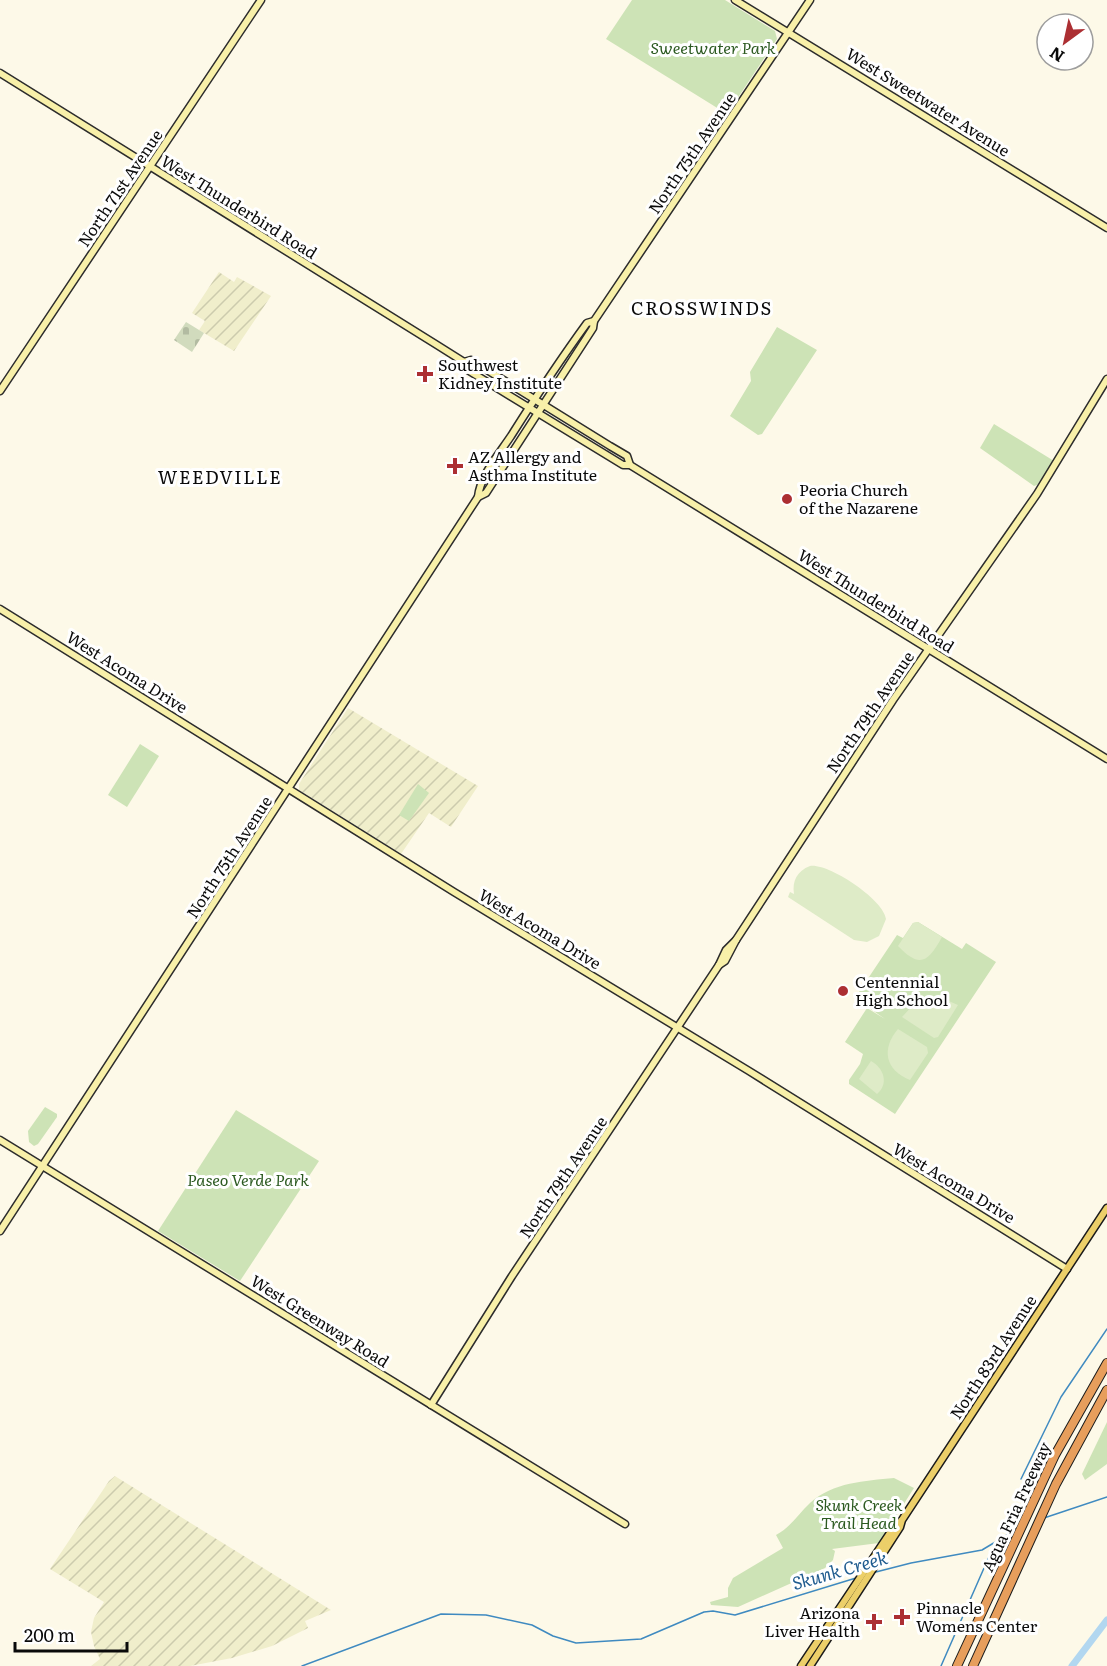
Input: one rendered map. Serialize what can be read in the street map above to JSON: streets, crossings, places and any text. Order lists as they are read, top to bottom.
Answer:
{
  "streets": {
    "highway": ["Agua Fria Freeway"],
    "main road": ["North 83rd Avenue"],
    "street": [
      "West Sweetwater Avenue",
      "North 75th Avenue",
      "North 71st Avenue",
      "West Thunderbird Road",
      "West Acoma Drive",
      "North 79th Avenue",
      "West Greenway Road"
    ]
  },
  "crossings": [
    ["West Sweetwater Avenue", "North 75th Avenue"],
    ["North 75th Avenue", "West Thunderbird Road"],
    ["North 75th Avenue", "West Acoma Drive"],
    ["North 75th Avenue", "West Greenway Road"],
    ["North 71st Avenue", "West Thunderbird Road"],
    ["West Thunderbird Road", "North 79th Avenue"],
    ["West Acoma Drive", "North 79th Avenue"],
    ["West Acoma Drive", "North 83rd Avenue"],
    ["North 79th Avenue", "West Greenway Road"]
  ],
  "districts": ["CROSSWINDS", "WEEDVILLE"],
  "water": ["Skunk Creek"],
  "parks": ["Sweetwater Park", "Paseo Verde Park", "Skunk Creek Trail Head"],
  "places": {
    "health": [
      "Southwest Kidney Institute",
      "AZ Allergy and Asthma Institute",
      "Pinnacle Womens Center",
      "Arizona Liver Health"
    ],
    "other": ["Peoria Church of the Nazarene", "Centennial High School"]
  },
  "scale_bar": "200 m",
  "north": "bottom left"
}
